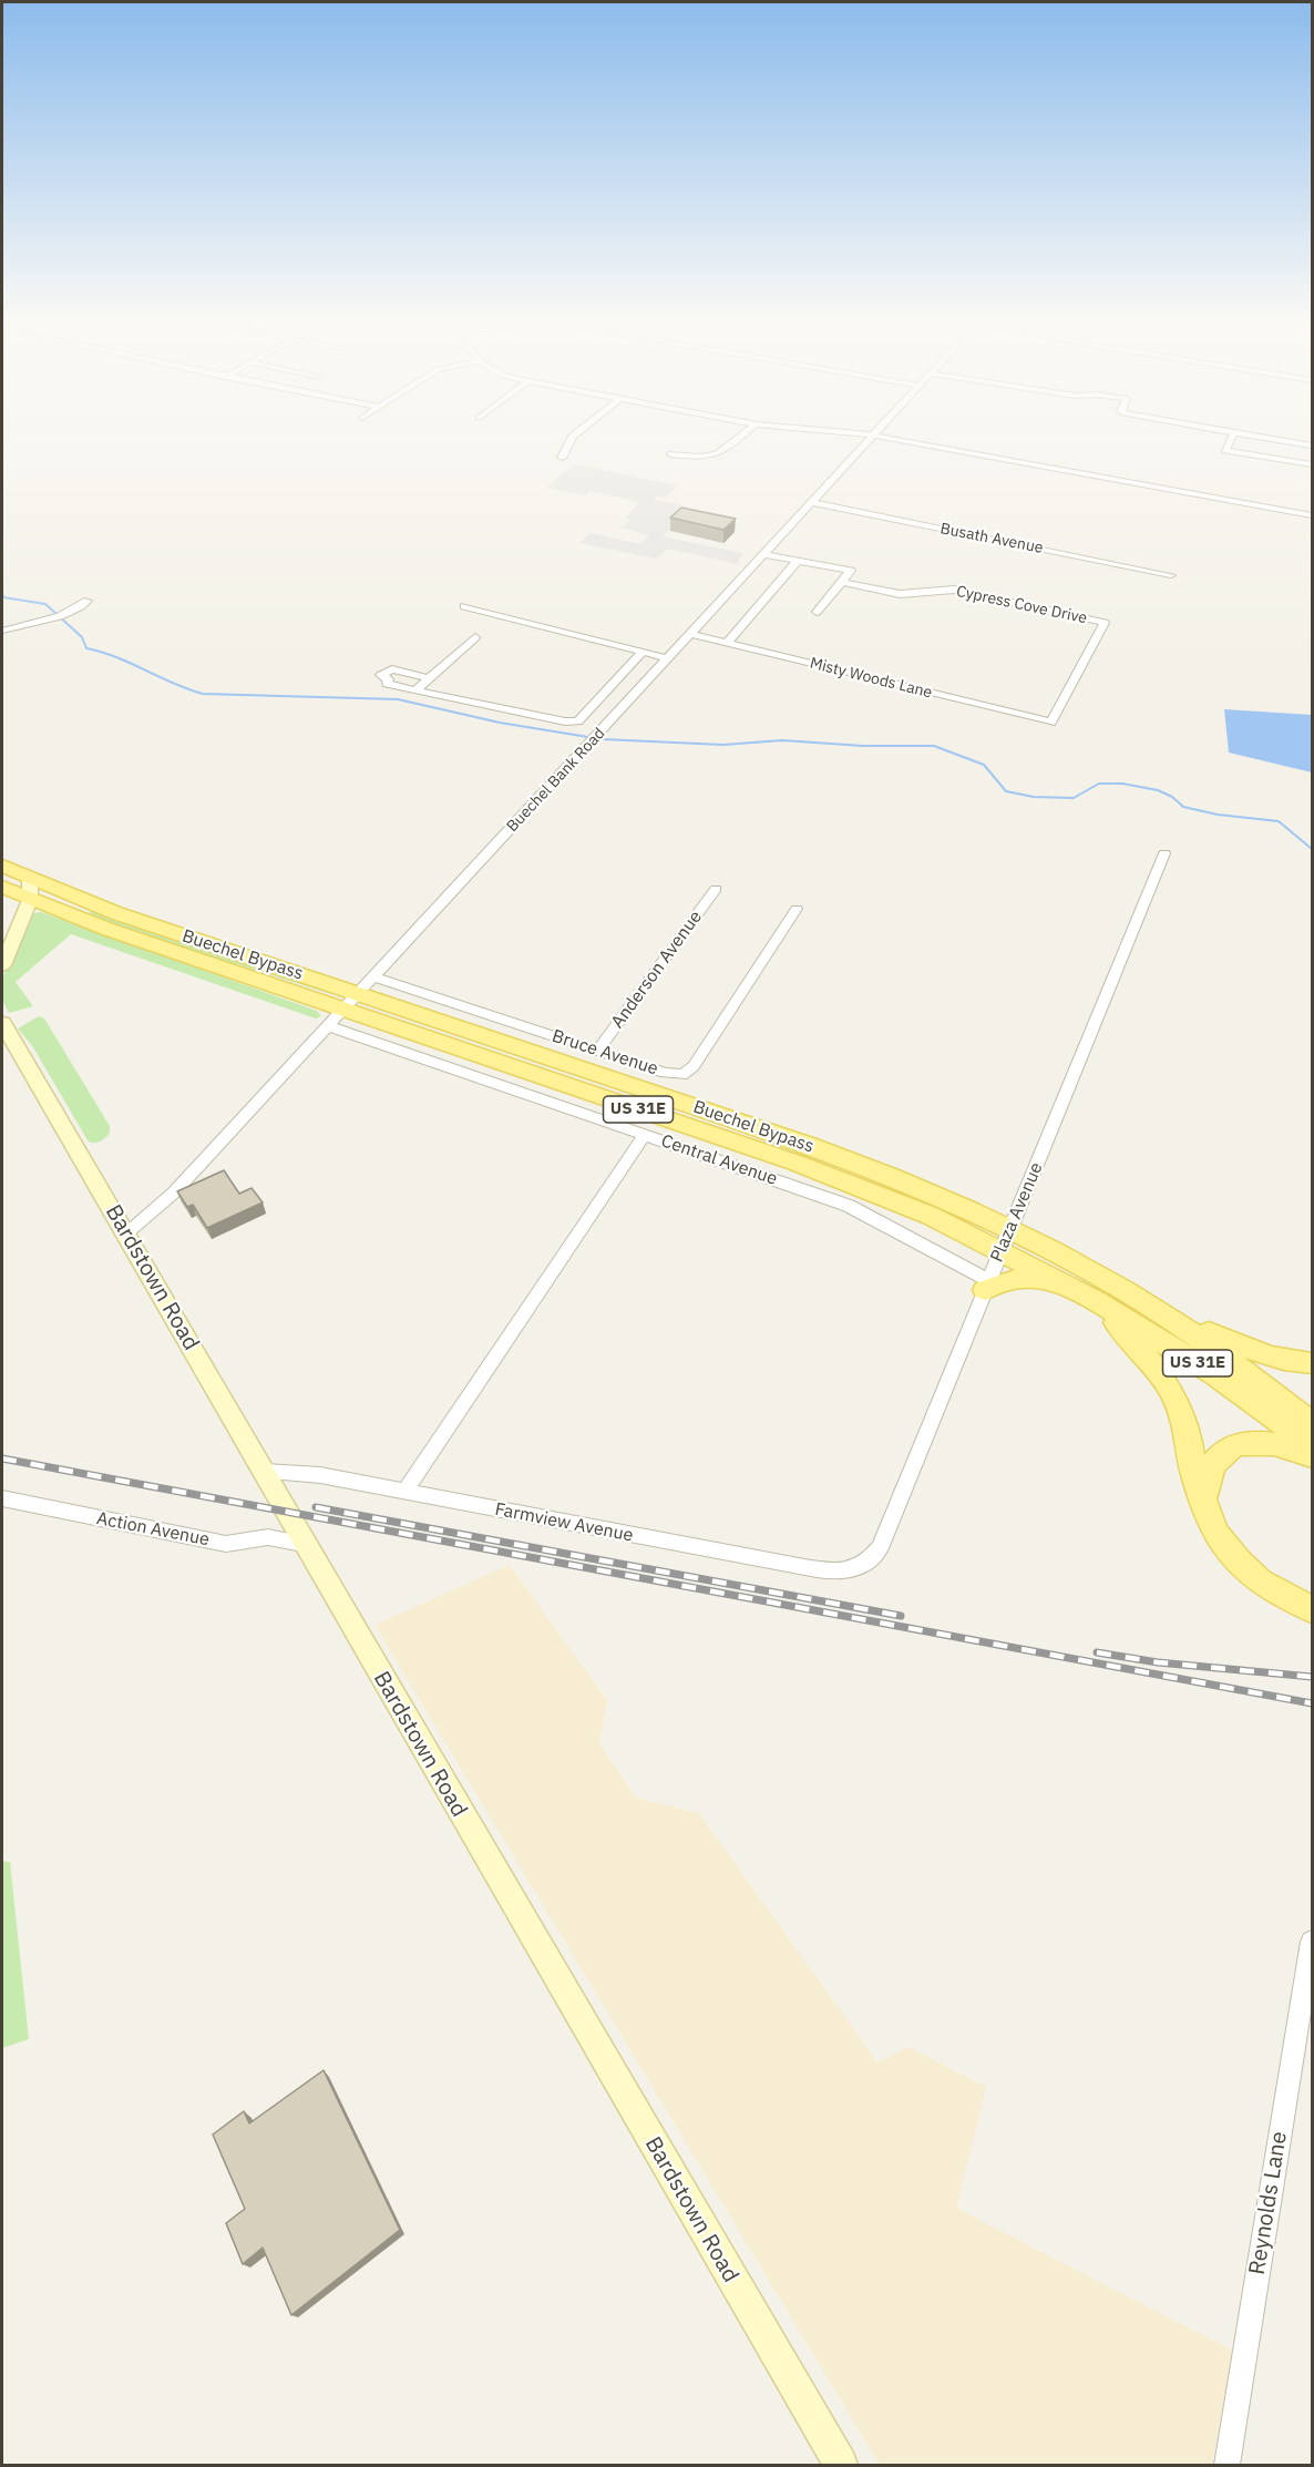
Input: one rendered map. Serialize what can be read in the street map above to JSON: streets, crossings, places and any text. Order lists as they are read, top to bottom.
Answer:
{
  "streets": {
    "main road": ["Buechel Bypass", "US 31E", "Bardstown Road"],
    "street": [
      "Busath Avenue",
      "Cypress Cove Drive",
      "Misty Woods Lane",
      "Buechel Bank Road",
      "Anderson Avenue",
      "Bruce Avenue",
      "Central Avenue",
      "Plaza Avenue",
      "Farmview Avenue",
      "Action Avenue",
      "Reynolds Lane"
    ]
  },
  "crossings": [
    ["Busath Avenue", "Buechel Bank Road"],
    ["Cypress Cove Drive", "Misty Woods Lane"],
    ["Misty Woods Lane", "Buechel Bank Road"],
    ["Buechel Bank Road", "Buechel Bypass"],
    ["Buechel Bank Road", "Bruce Avenue"],
    ["Buechel Bank Road", "Central Avenue"],
    ["Buechel Bank Road", "Bardstown Road"],
    ["Buechel Bypass", "Plaza Avenue"],
    ["Anderson Avenue", "Bruce Avenue"],
    ["Central Avenue", "Plaza Avenue"],
    ["Plaza Avenue", "Farmview Avenue"],
    ["Bardstown Road", "Farmview Avenue"],
    ["Bardstown Road", "Action Avenue"]
  ]
}
